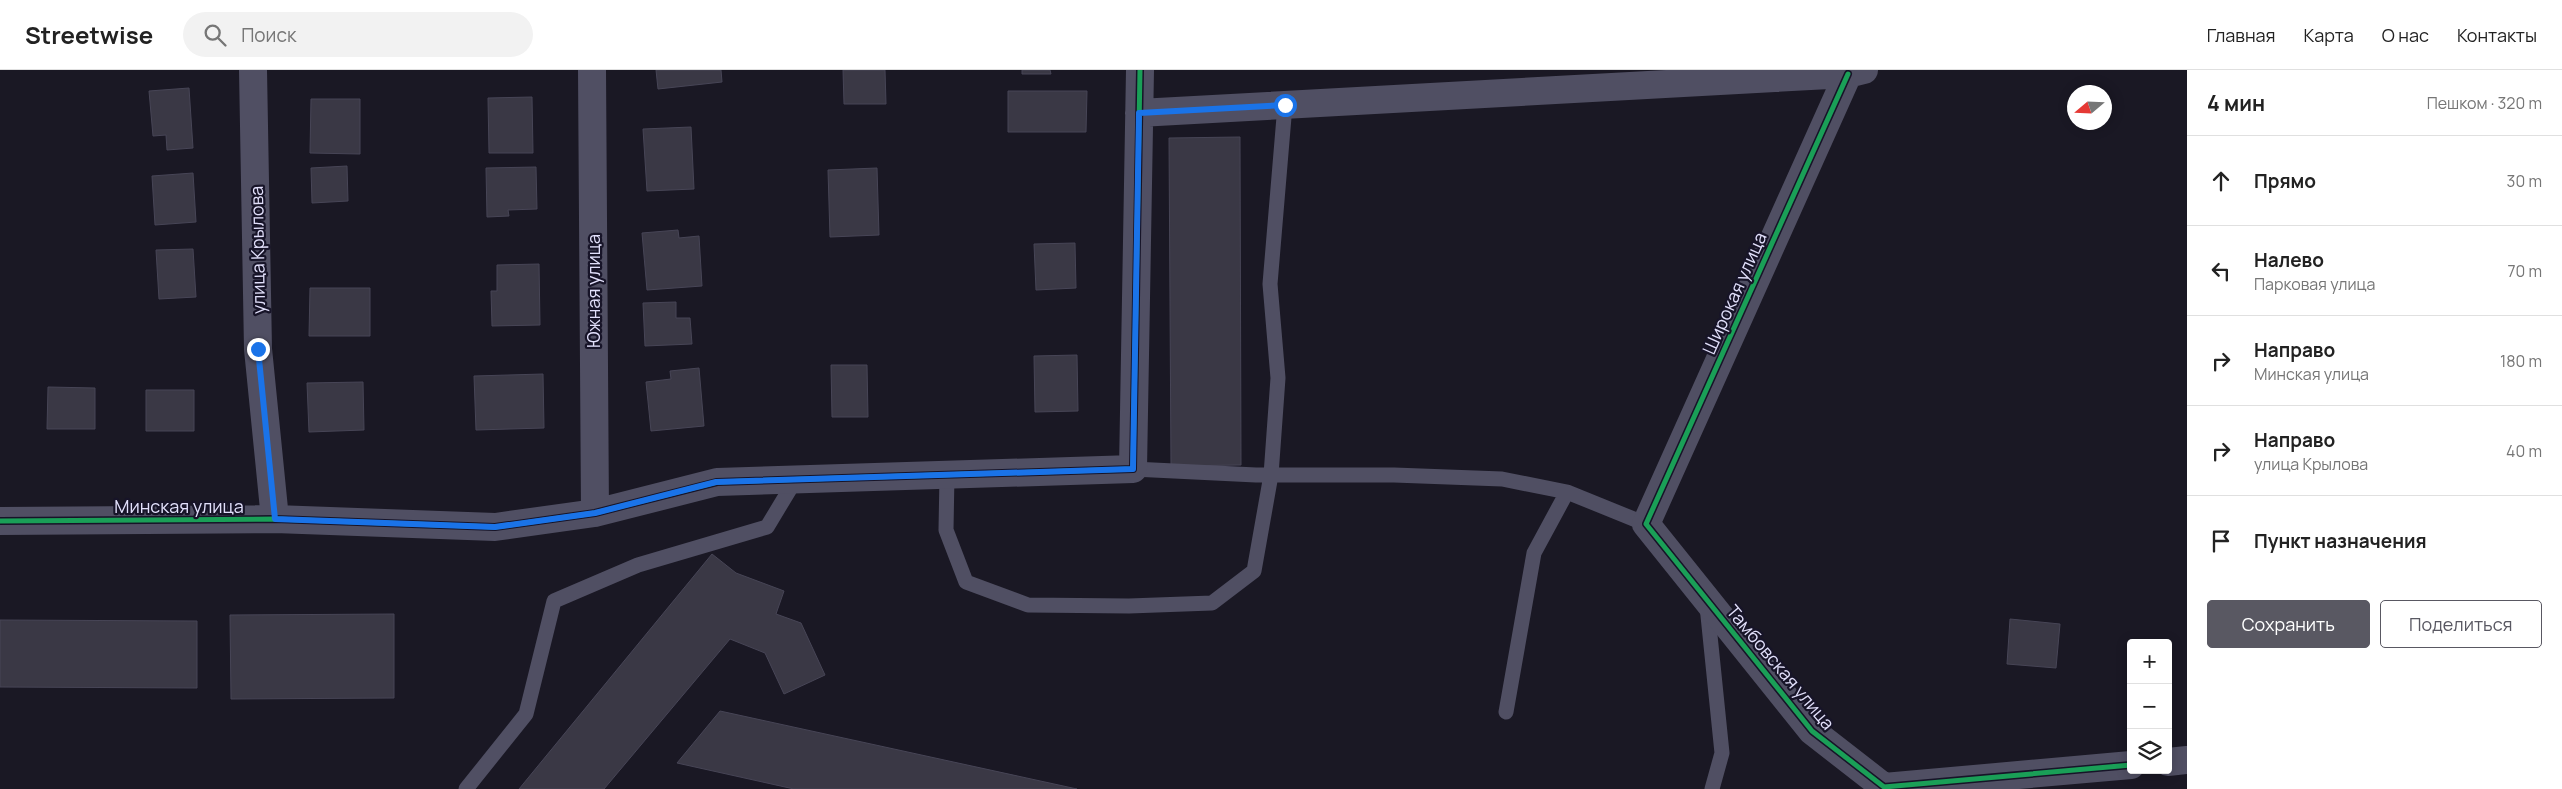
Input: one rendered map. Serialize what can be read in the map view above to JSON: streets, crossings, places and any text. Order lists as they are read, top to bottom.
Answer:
{
  "streets": {
    "street": [
      "улица Крылова",
      "Южная улица",
      "Широкая улица",
      "Минская улица",
      "Тамбовская улица"
    ]
  },
  "crossings": [
    ["улица Крылова", "Минская улица"],
    ["Южная улица", "Минская улица"],
    ["Широкая улица", "Тамбовская улица"]
  ],
  "north": "left",
  "page": {
    "header": "Streetwise",
    "search": "Поиск",
    "nav": [
      "Главная",
      "Карта",
      "О нас",
      "Контакты"
    ],
    "heading": ["4 мин", "Пешком · 320 m"],
    "list": [
      ["Прямо", "30 m"],
      ["Налево", "Парковая улица", "70 m"],
      ["Направо", "Минская улица", "180 m"],
      ["Направо", "улица Крылова", "40 m"],
      "Пункт назначения"
    ],
    "buttons": ["Сохранить", "Поделиться"],
    "map_buttons": ["+", "−"]
  }
}
